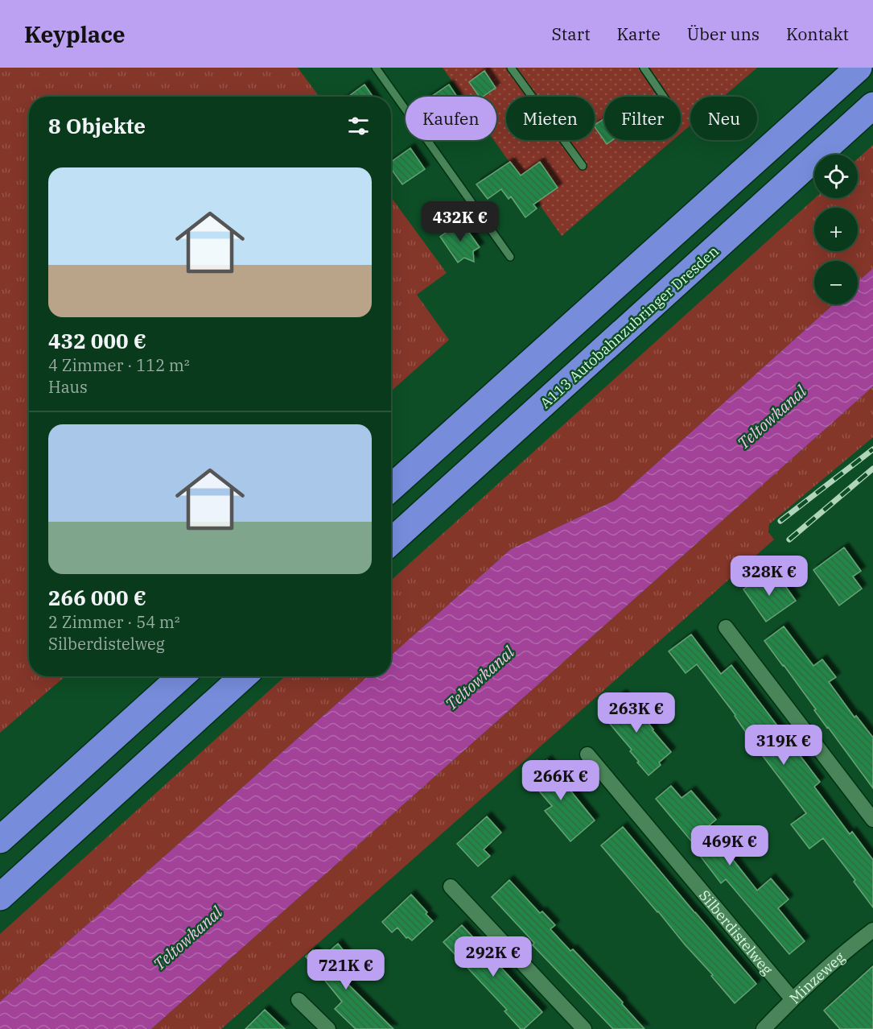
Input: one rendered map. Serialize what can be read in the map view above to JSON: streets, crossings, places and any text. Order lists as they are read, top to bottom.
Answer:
{
  "streets": {
    "highway": ["A113 Autobahnzubringer Dresden"],
    "street": ["Silberdistelweg", "Minzeweg"]
  },
  "crossings": [
    ["Silberdistelweg", "Minzeweg"]
  ],
  "water": ["Teltowkanal"],
  "page": {
    "header": "Keyplace",
    "nav": [
      "Start",
      "Karte",
      "Über uns",
      "Kontakt"
    ],
    "chip": [
      "Kaufen",
      "Mieten",
      "Filter",
      "Neu"
    ],
    "heading": "8 Objekte",
    "map_buttons": ["+", "−"],
    "list": [
      {
        "name": "432 000 €",
        "note": "4 Zimmer · 112 m² · Haus"
      },
      {
        "name": "266 000 €",
        "note": "2 Zimmer · 54 m² · Silberdistelweg"
      }
    ],
    "price": [
      "432K €",
      "328K €",
      "263K €",
      "319K €",
      "266K €",
      "469K €",
      "292K €",
      "721K €"
    ]
  }
}
